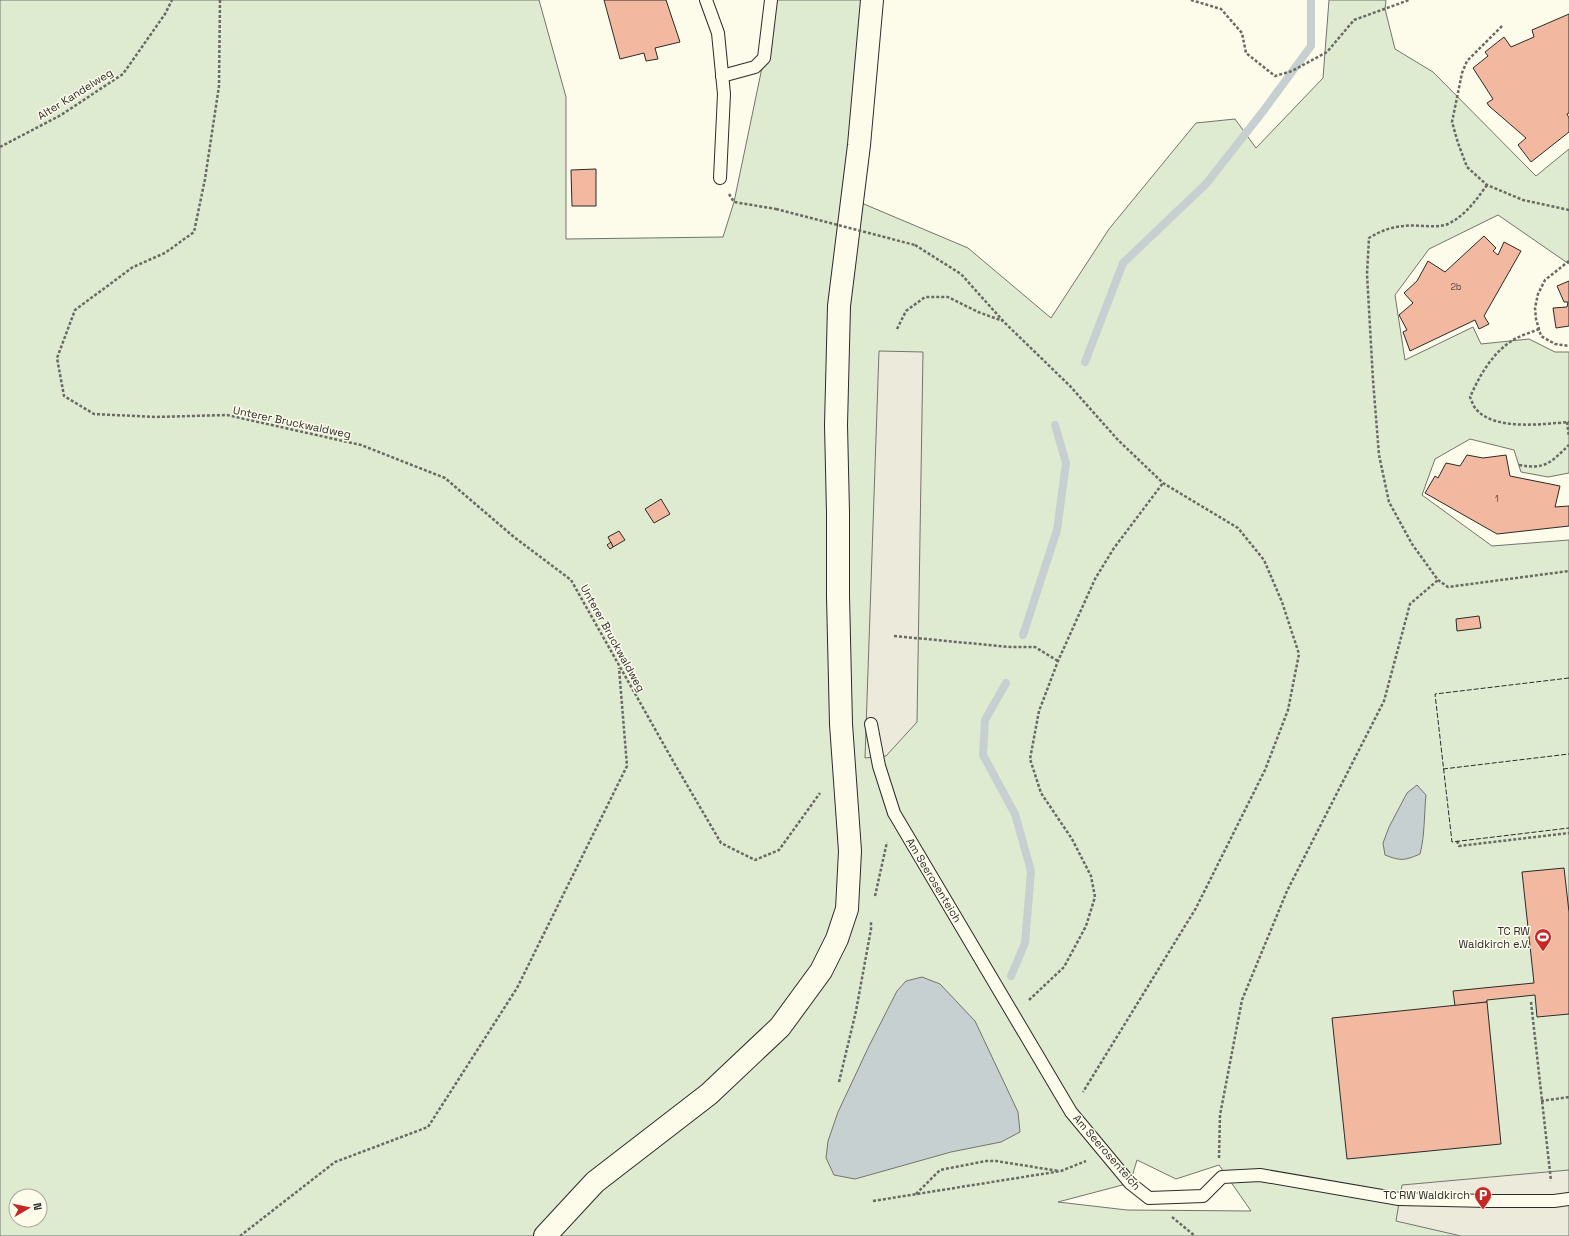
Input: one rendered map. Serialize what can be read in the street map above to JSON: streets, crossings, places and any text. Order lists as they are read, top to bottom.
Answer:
{
  "streets": {
    "lane": ["Am Seerosenteich"],
    "path": ["Alter Kandelweg", "Unterer Bruckwaldweg"]
  },
  "places": {
    "sports": ["TC RW Waldkirch e.V."],
    "parking": ["TC RW Waldkirch"]
  },
  "house_numbers": ["2b", "1"],
  "north": "right"
}
